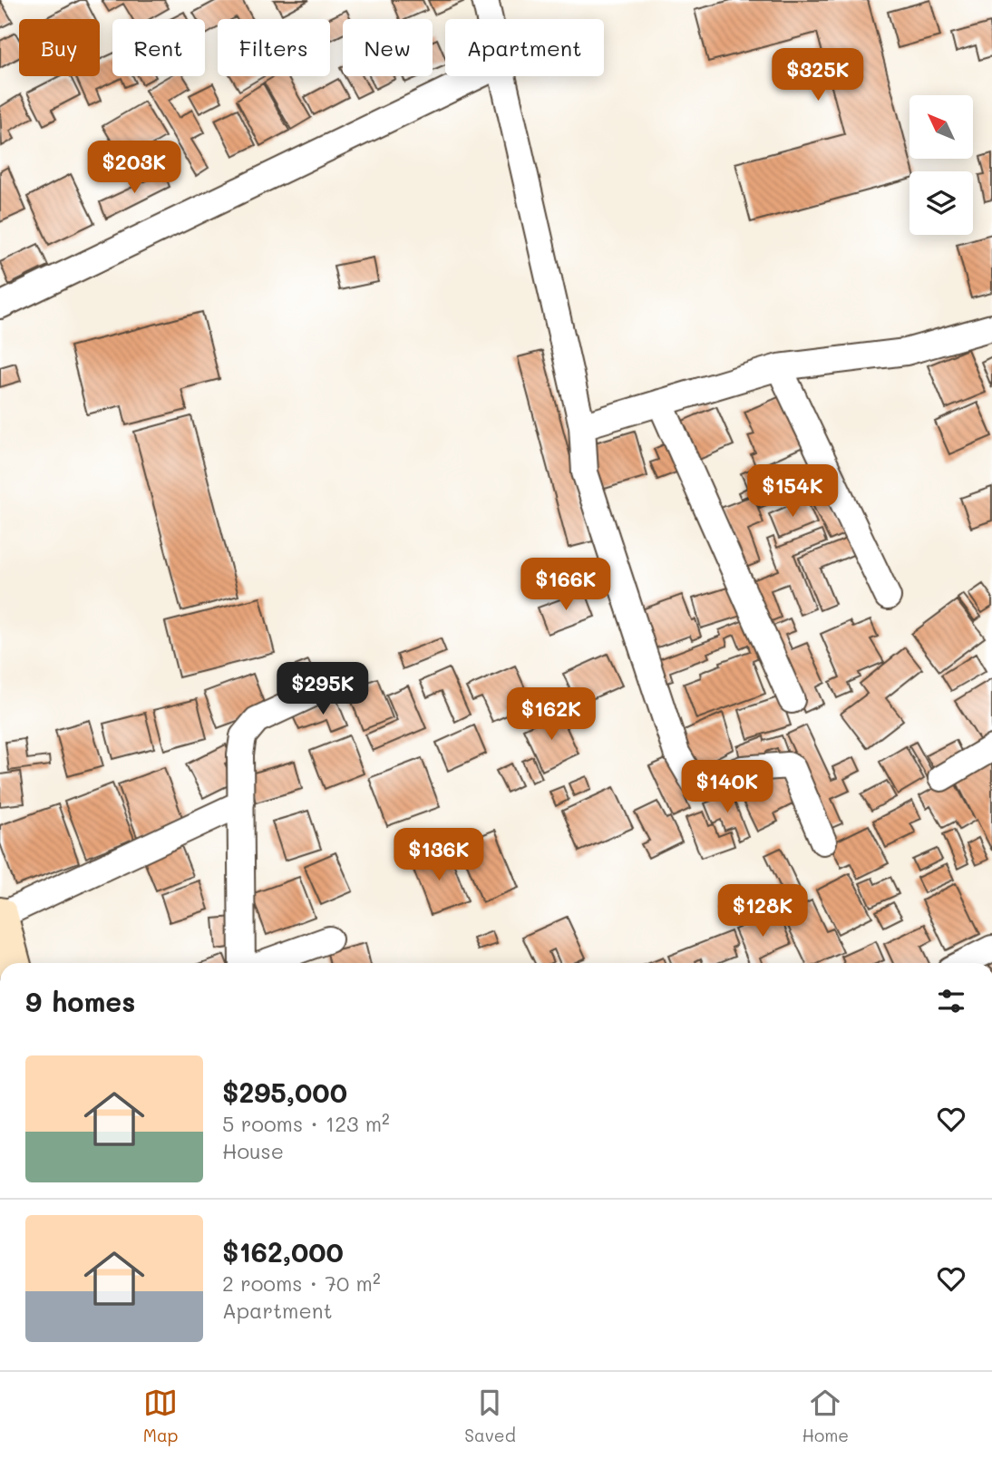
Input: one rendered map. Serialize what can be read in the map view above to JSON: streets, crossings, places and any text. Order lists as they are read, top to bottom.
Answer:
{
  "north": "top left",
  "page": {
    "chip": [
      "Buy",
      "Rent",
      "Filters",
      "New",
      "Apartment"
    ],
    "price": [
      "$325K",
      "$203K",
      "$154K",
      "$166K",
      "$295K",
      "$162K",
      "$140K",
      "$136K",
      "$128K"
    ],
    "heading": "9 homes",
    "list": [
      {
        "name": "$295,000",
        "note": "5 rooms · 123 m² · House"
      },
      {
        "name": "$162,000",
        "note": "2 rooms · 70 m² · Apartment"
      }
    ],
    "tabs": ["Map", "Saved", "Home"]
  }
}
